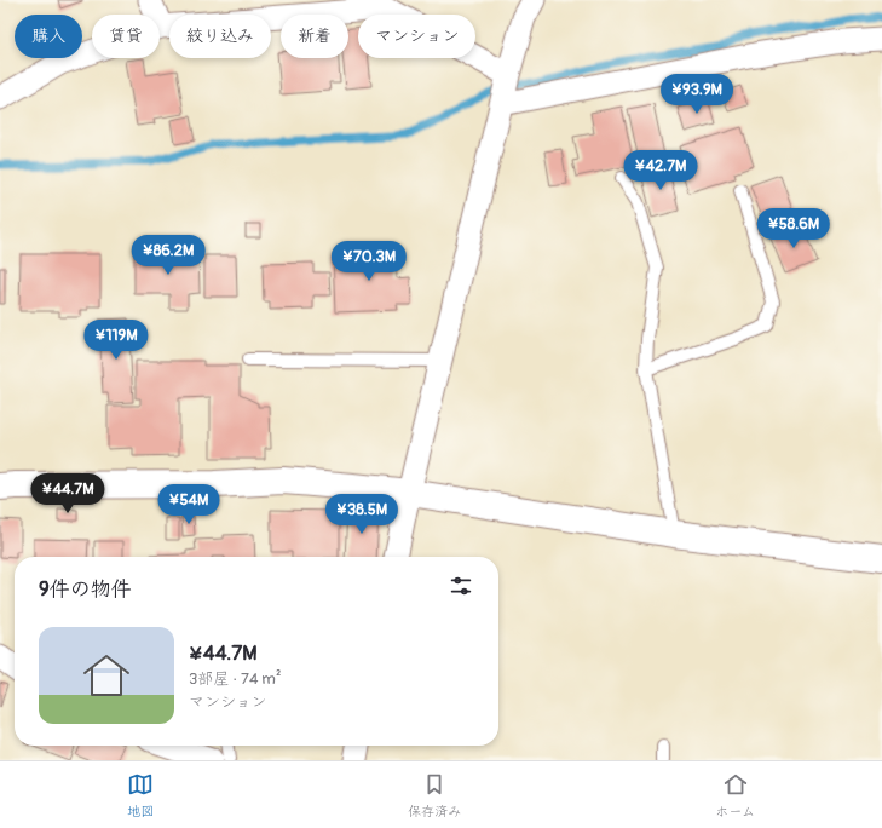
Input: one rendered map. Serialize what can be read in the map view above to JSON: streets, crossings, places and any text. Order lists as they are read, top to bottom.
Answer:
{
  "page": {
    "chip": [
      "購入",
      "賃貸",
      "絞り込み",
      "新着",
      "マンション"
    ],
    "price": [
      "¥93.9M",
      "¥42.7M",
      "¥58.6M",
      "¥86.2M",
      "¥70.3M",
      "¥119M",
      "¥44.7M",
      "¥54M",
      "¥38.5M"
    ],
    "heading": "9件の物件",
    "list": [
      {
        "name": "¥44.7M",
        "note": "3部屋 · 74 m² · マンション"
      }
    ],
    "tabs": ["地図", "保存済み", "ホーム"]
  }
}
